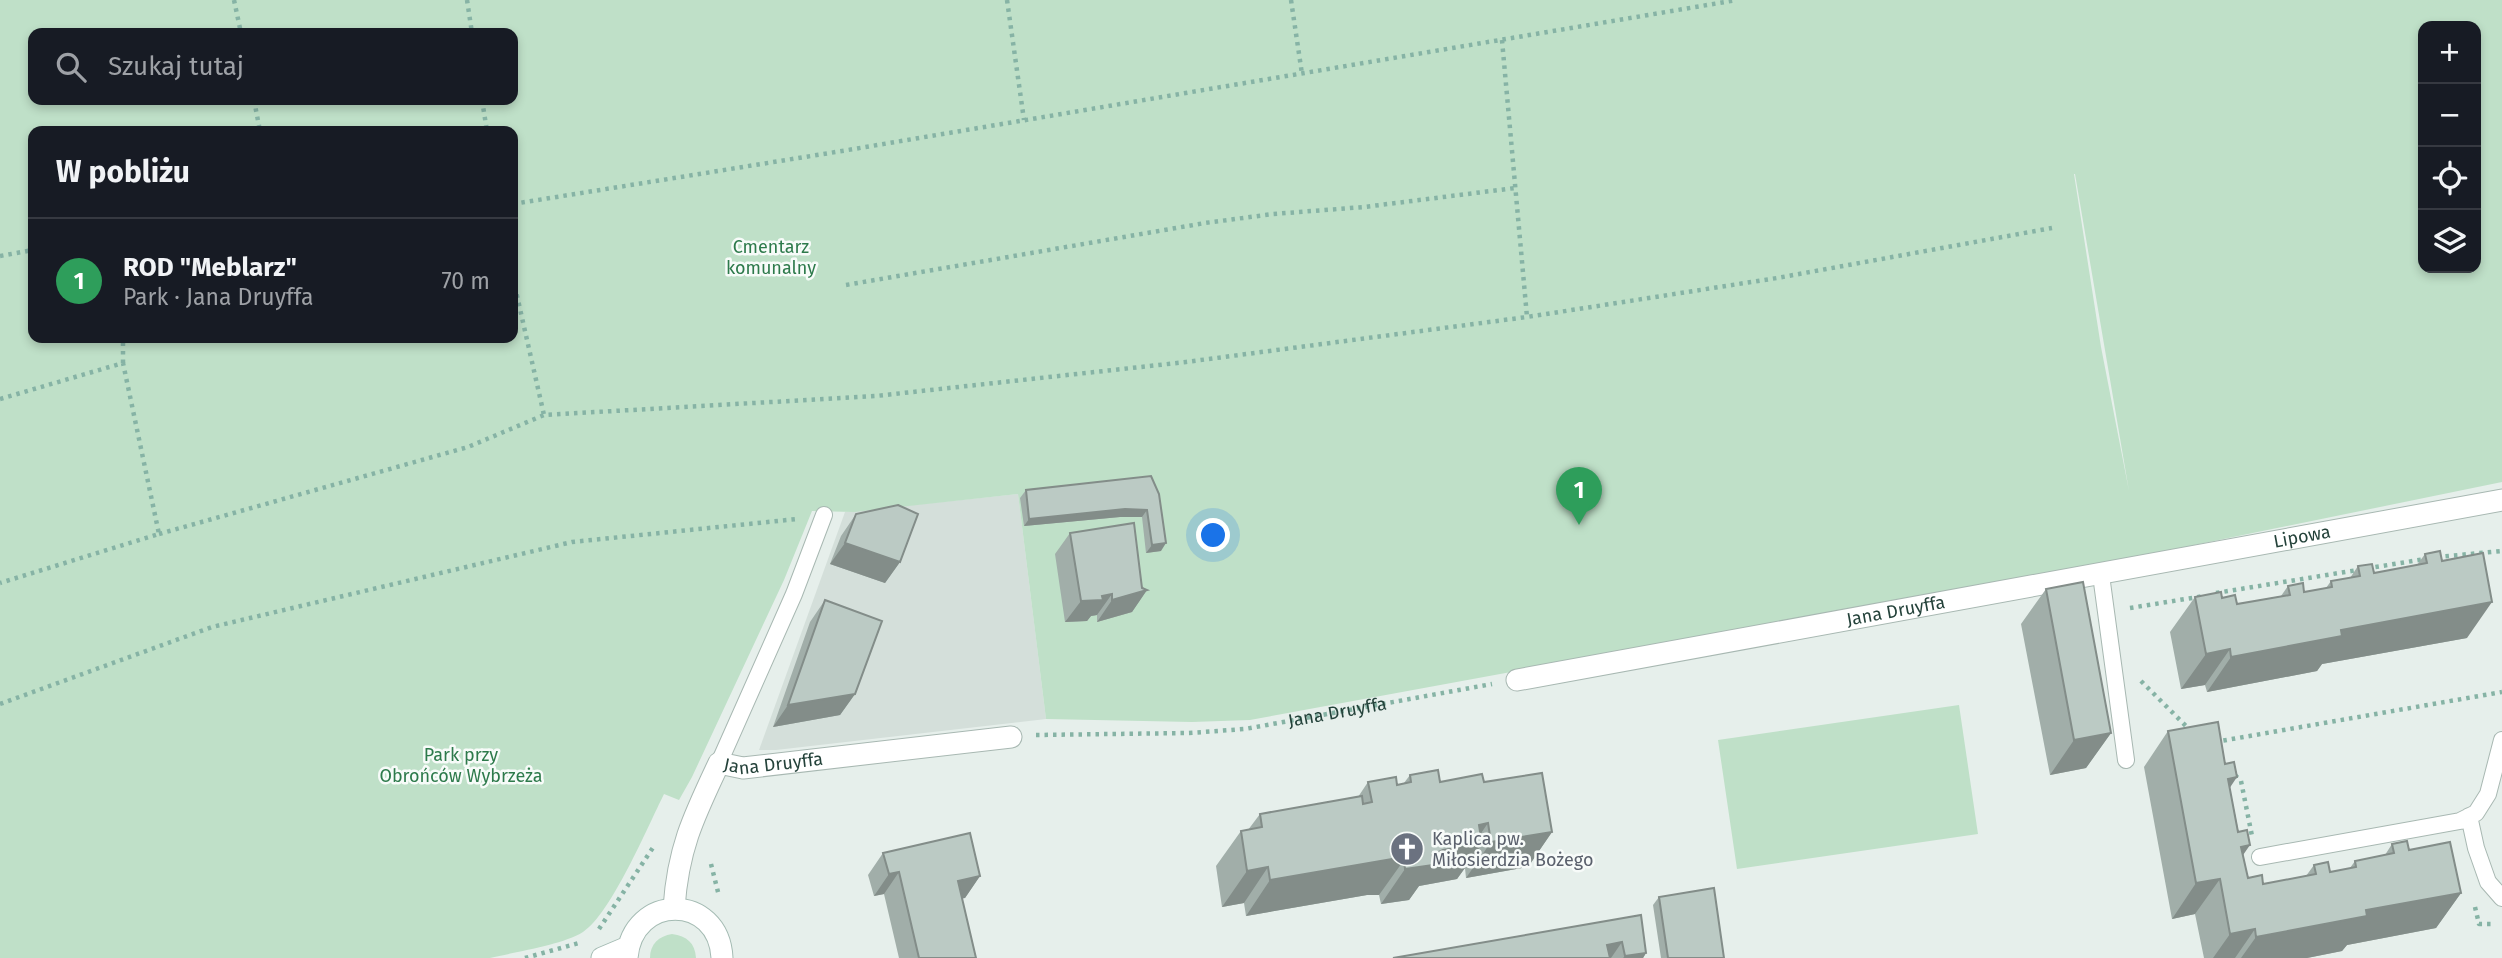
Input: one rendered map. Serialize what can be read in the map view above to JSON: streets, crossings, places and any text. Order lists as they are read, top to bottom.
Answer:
{
  "streets": {
    "street": ["Lipowa", "Jana Druyffa"]
  },
  "crossings": [
    ["Lipowa", "Jana Druyffa"]
  ],
  "parks": ["Cmentarz komunalny", "Park przy Obrońców Wybrzeża"],
  "places": {
    "church": ["Kaplica pw. Miłosierdzia Bożego"]
  },
  "page": {
    "map_buttons": ["+", "−"],
    "search": "Szukaj tutaj",
    "heading": "W pobliżu",
    "list": [
      {
        "mark": "1",
        "name": "ROD \"Meblarz\"",
        "note": "Park · Jana Druyffa",
        "value": "70 m"
      }
    ],
    "pins": "1"
  }
}
